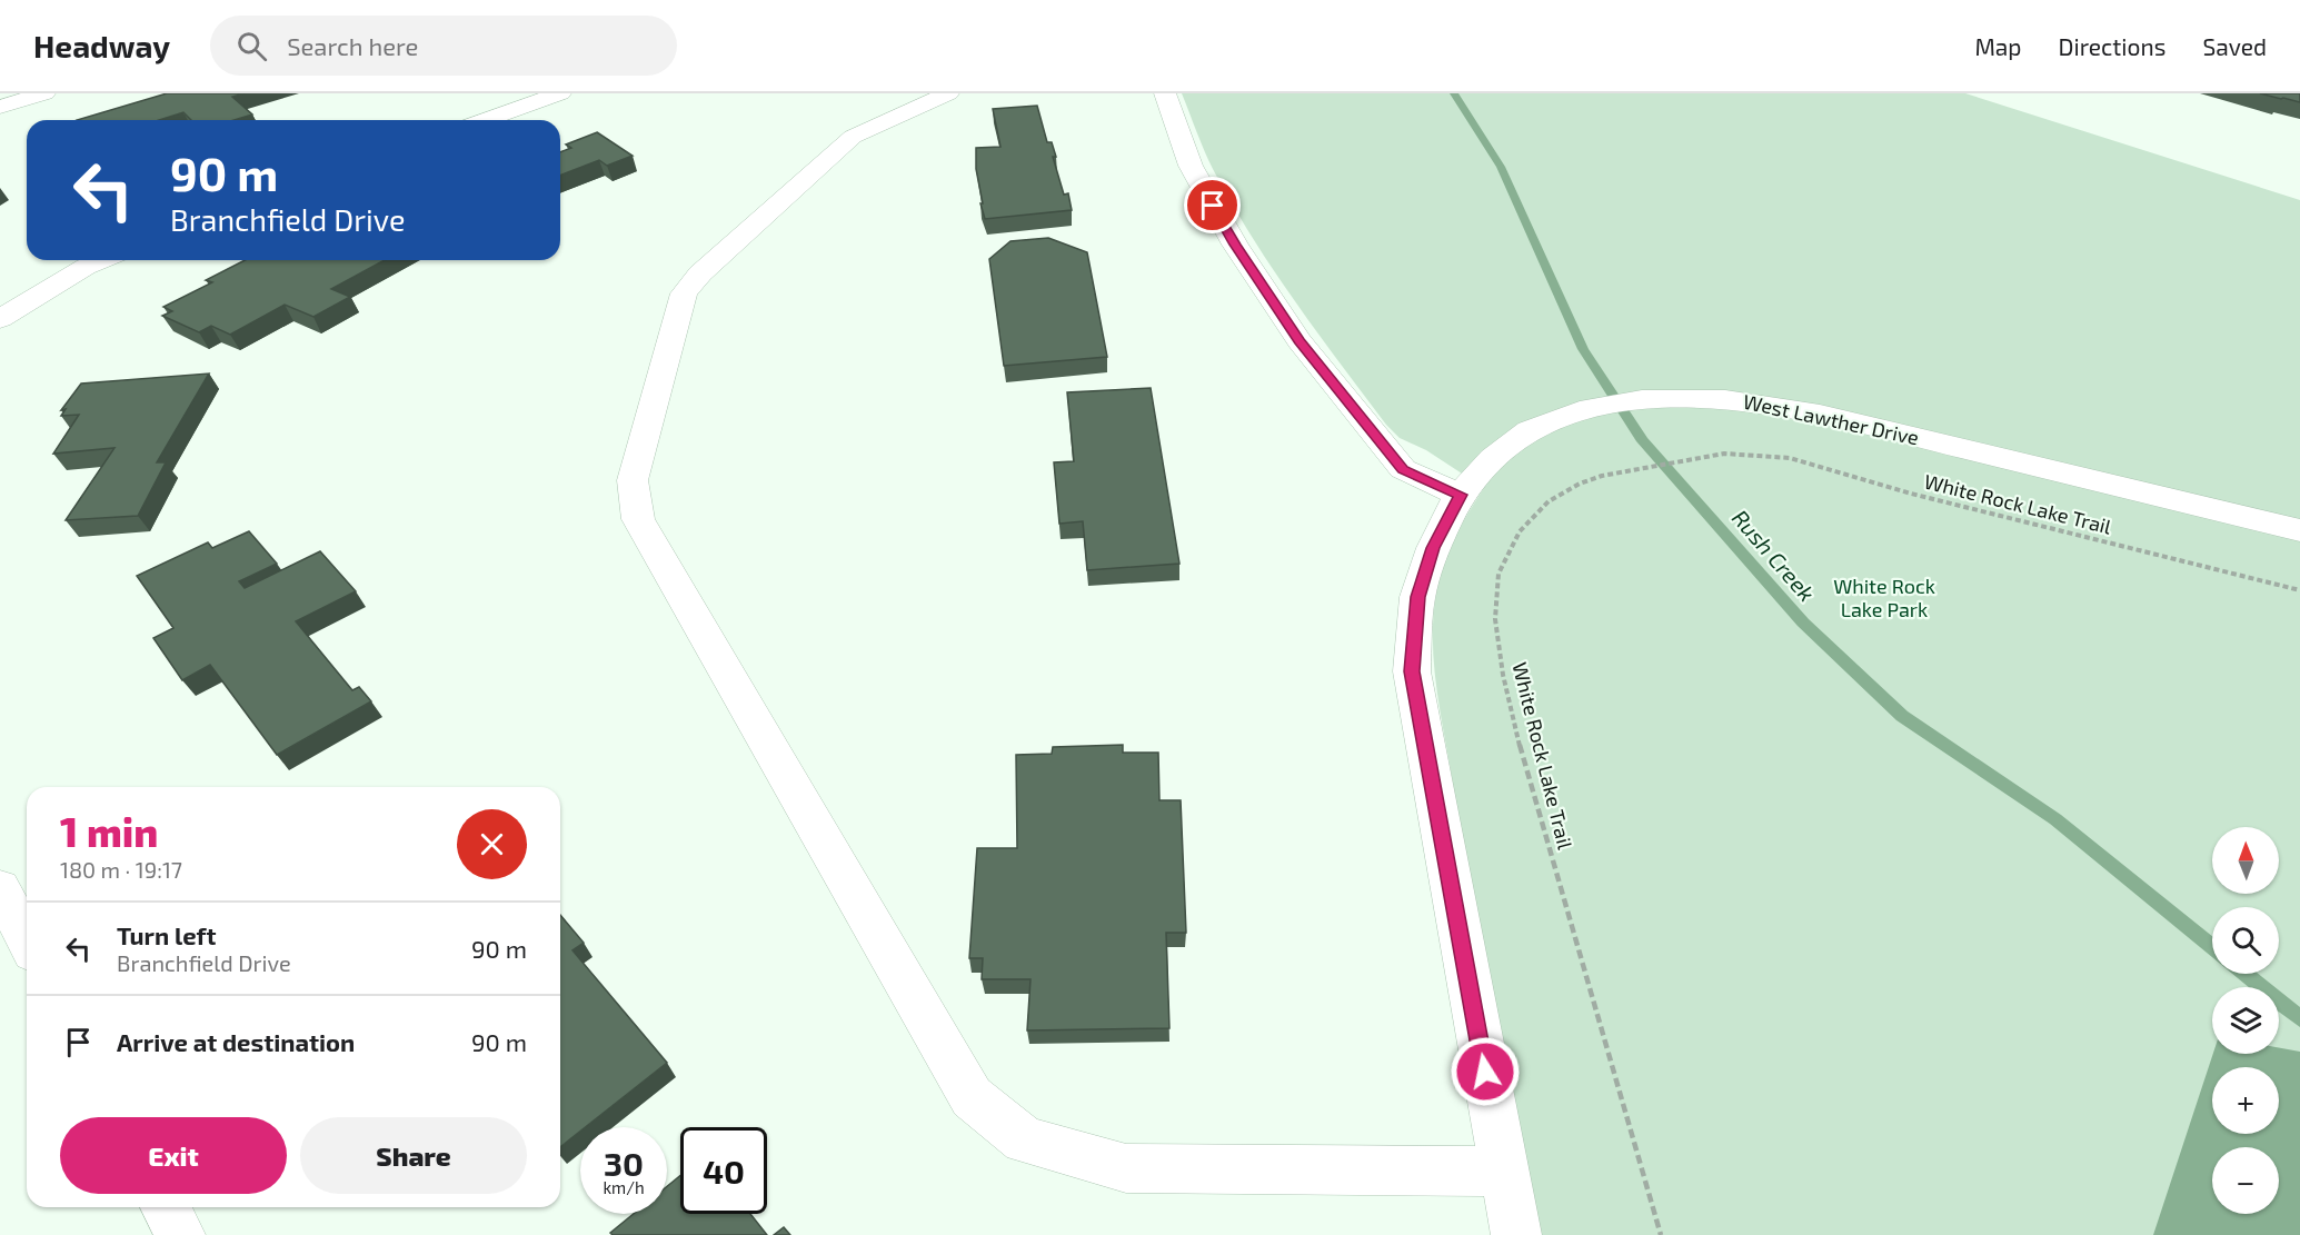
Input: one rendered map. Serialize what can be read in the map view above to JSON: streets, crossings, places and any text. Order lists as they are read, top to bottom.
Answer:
{
  "streets": {
    "street": ["West Lawther Drive"],
    "path": ["White Rock Lake Trail"]
  },
  "water": ["Rush Creek"],
  "parks": ["White Rock Lake Park"],
  "north": "top",
  "page": {
    "header": "Headway",
    "search": "Search here",
    "nav": ["Map", "Directions", "Saved"],
    "turn": ["90 m", "Branchfield Drive"],
    "heading": ["1 min", "180 m · 19:17"],
    "map_buttons": ["+", "−"],
    "list": [
      {
        "name": "Turn left",
        "note": "Branchfield Drive",
        "value": "90 m"
      },
      {
        "name": "Arrive at destination",
        "value": "90 m"
      }
    ],
    "buttons": ["Exit", "Share"],
    "speed": "30 km/h",
    "limit": "40"
  }
}
